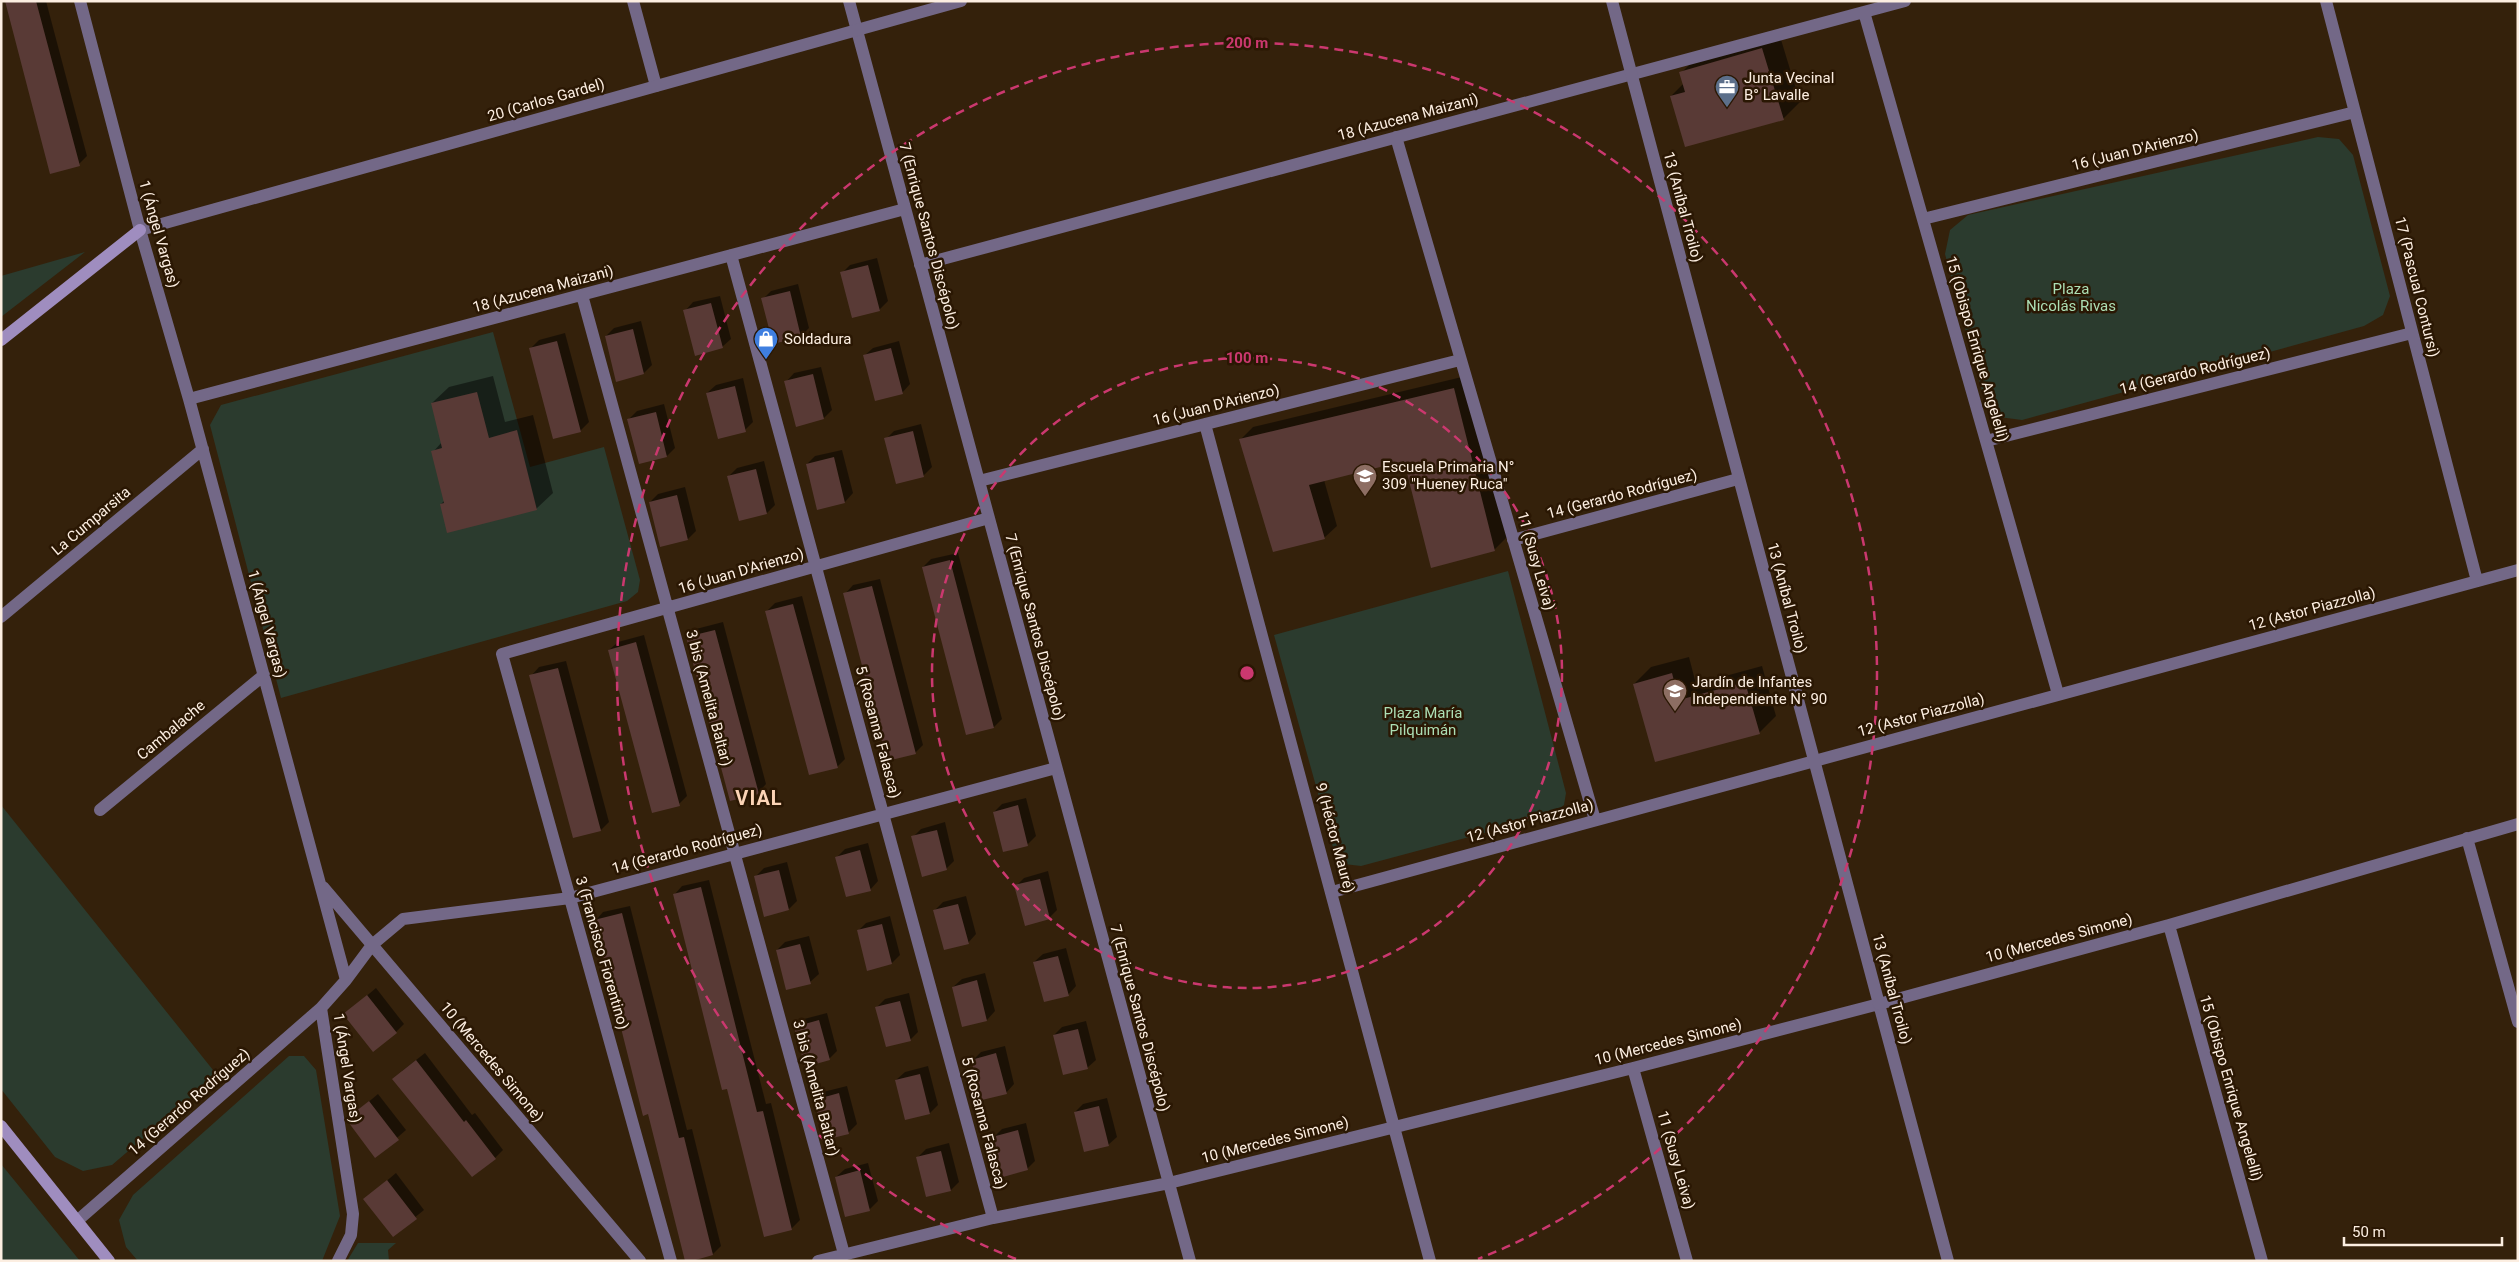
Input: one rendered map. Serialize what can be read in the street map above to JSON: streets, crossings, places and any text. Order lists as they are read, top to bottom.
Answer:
{
  "streets": {
    "street": [
      "20 (Carlos Gardel)",
      "18 (Azucena Maizani)",
      "16 (Juan D'Arienzo)",
      "13 (Aníbal Troilo)",
      "1 (Ángel Vargas)",
      "7 (Enrique Santos Discépolo)",
      "17 (Pascual Contursi)",
      "15 (Obispo Enrique Angelelli)",
      "14 (Gerardo Rodríguez)",
      "La Cumparsita",
      "11 (Susy Leiva)",
      "12 (Astor Piazzolla)",
      "3 bis (Amelita Baltar)",
      "Cambalache",
      "5 (Rosanna Falasca)",
      "9 (Héctor Mauré)",
      "10 (Mercedes Simone)",
      "3 (Francisco Fiorentino)"
    ]
  },
  "crossings": [
    ["20 (Carlos Gardel)", "1 (Ángel Vargas)"],
    ["20 (Carlos Gardel)", "7 (Enrique Santos Discépolo)"],
    ["18 (Azucena Maizani)", "13 (Aníbal Troilo)"],
    ["18 (Azucena Maizani)", "1 (Ángel Vargas)"],
    ["18 (Azucena Maizani)", "7 (Enrique Santos Discépolo)"],
    ["18 (Azucena Maizani)", "15 (Obispo Enrique Angelelli)"],
    ["18 (Azucena Maizani)", "11 (Susy Leiva)"],
    ["18 (Azucena Maizani)", "3 bis (Amelita Baltar)"],
    ["18 (Azucena Maizani)", "5 (Rosanna Falasca)"],
    ["16 (Juan D'Arienzo)", "7 (Enrique Santos Discépolo)"],
    ["16 (Juan D'Arienzo)", "17 (Pascual Contursi)"],
    ["16 (Juan D'Arienzo)", "15 (Obispo Enrique Angelelli)"],
    ["16 (Juan D'Arienzo)", "11 (Susy Leiva)"],
    ["16 (Juan D'Arienzo)", "3 bis (Amelita Baltar)"],
    ["16 (Juan D'Arienzo)", "5 (Rosanna Falasca)"],
    ["16 (Juan D'Arienzo)", "9 (Héctor Mauré)"],
    ["16 (Juan D'Arienzo)", "3 (Francisco Fiorentino)"],
    ["13 (Aníbal Troilo)", "14 (Gerardo Rodríguez)"],
    ["13 (Aníbal Troilo)", "12 (Astor Piazzolla)"],
    ["13 (Aníbal Troilo)", "10 (Mercedes Simone)"],
    ["1 (Ángel Vargas)", "14 (Gerardo Rodríguez)"],
    ["1 (Ángel Vargas)", "La Cumparsita"],
    ["1 (Ángel Vargas)", "Cambalache"],
    ["1 (Ángel Vargas)", "10 (Mercedes Simone)"],
    ["7 (Enrique Santos Discépolo)", "14 (Gerardo Rodríguez)"],
    ["7 (Enrique Santos Discépolo)", "10 (Mercedes Simone)"],
    ["17 (Pascual Contursi)", "14 (Gerardo Rodríguez)"],
    ["17 (Pascual Contursi)", "12 (Astor Piazzolla)"],
    ["15 (Obispo Enrique Angelelli)", "14 (Gerardo Rodríguez)"],
    ["15 (Obispo Enrique Angelelli)", "12 (Astor Piazzolla)"],
    ["15 (Obispo Enrique Angelelli)", "10 (Mercedes Simone)"],
    ["14 (Gerardo Rodríguez)", "11 (Susy Leiva)"],
    ["14 (Gerardo Rodríguez)", "3 bis (Amelita Baltar)"],
    ["14 (Gerardo Rodríguez)", "5 (Rosanna Falasca)"],
    ["14 (Gerardo Rodríguez)", "10 (Mercedes Simone)"],
    ["14 (Gerardo Rodríguez)", "3 (Francisco Fiorentino)"],
    ["11 (Susy Leiva)", "12 (Astor Piazzolla)"],
    ["11 (Susy Leiva)", "10 (Mercedes Simone)"],
    ["12 (Astor Piazzolla)", "9 (Héctor Mauré)"],
    ["3 bis (Amelita Baltar)", "10 (Mercedes Simone)"],
    ["5 (Rosanna Falasca)", "10 (Mercedes Simone)"],
    ["9 (Héctor Mauré)", "10 (Mercedes Simone)"]
  ],
  "districts": ["VIAL"],
  "parks": ["Plaza Nicolás Rivas", "Plaza María Pilquimán"],
  "places": {
    "office": ["Junta Vecinal B° Lavalle"],
    "shop": ["Soldadura"],
    "school or university": ["Escuela Primaria N° 309 \"Hueney Ruca\"", "Jardín de Infantes Independiente N° 90"]
  },
  "scale_bar": "50 m",
  "rings": ["200 m", "100 m"]
}
